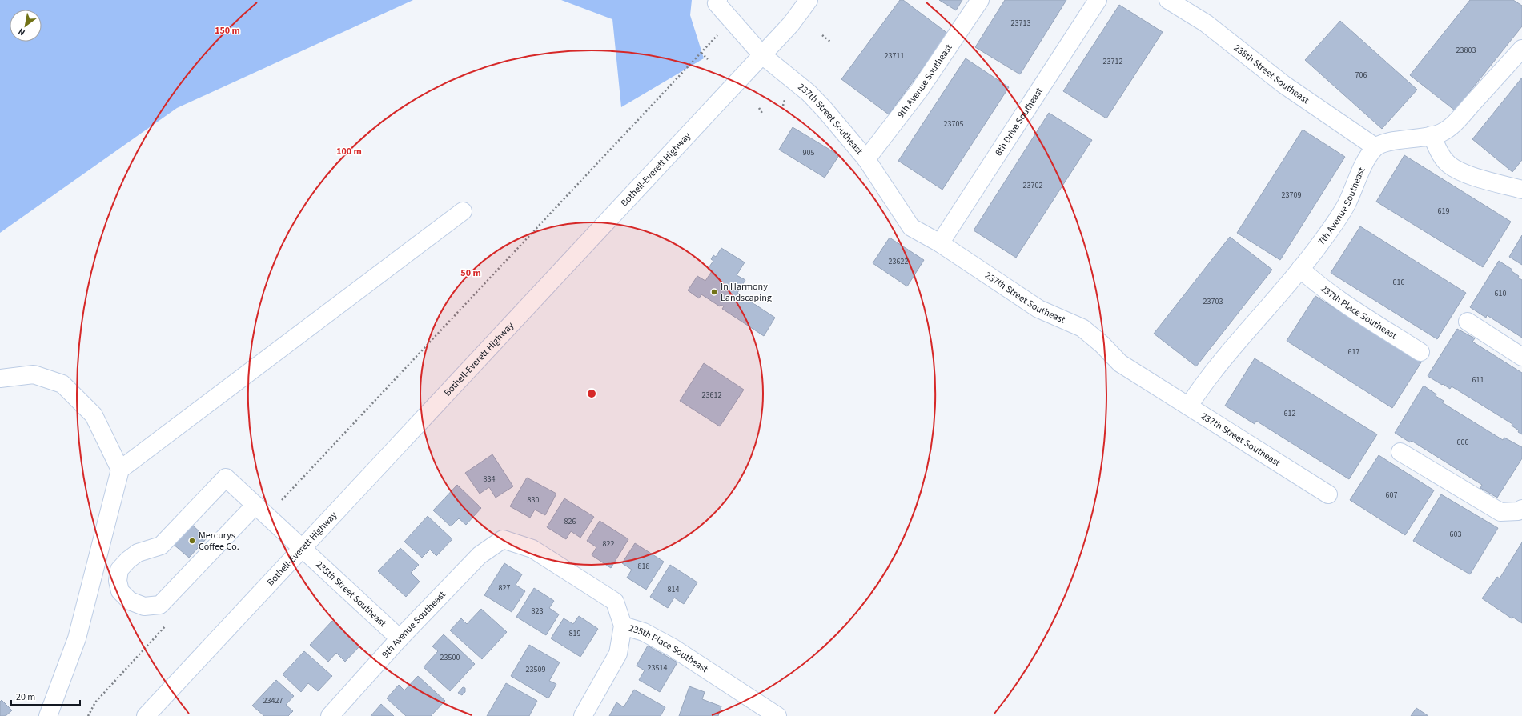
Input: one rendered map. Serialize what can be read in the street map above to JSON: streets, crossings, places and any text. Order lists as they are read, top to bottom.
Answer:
{
  "streets": {
    "street": [
      "238th Street Southeast",
      "9th Avenue Southeast",
      "237th Street Southeast",
      "8th Drive Southeast",
      "Bothell-Everett Highway",
      "7th Avenue Southeast",
      "237th Place Southeast",
      "235th Street Southeast",
      "235th Place Southeast"
    ]
  },
  "crossings": [
    ["238th Street Southeast", "7th Avenue Southeast"],
    ["9th Avenue Southeast", "237th Street Southeast"],
    ["9th Avenue Southeast", "235th Street Southeast"],
    ["9th Avenue Southeast", "235th Place Southeast"],
    ["237th Street Southeast", "8th Drive Southeast"],
    ["237th Street Southeast", "Bothell-Everett Highway"],
    ["237th Street Southeast", "7th Avenue Southeast"],
    ["Bothell-Everett Highway", "235th Street Southeast"],
    ["7th Avenue Southeast", "237th Place Southeast"]
  ],
  "places": ["In Harmony Landscaping", "Mercurys Coffee Co."],
  "house_numbers": [
    "23713",
    "23803",
    "23711",
    "23712",
    "706",
    "23705",
    "905",
    "23702",
    "23709",
    "619",
    "23622",
    "616",
    "610",
    "23703",
    "617",
    "611",
    "23612",
    "612",
    "606",
    "834",
    "607",
    "830",
    "826",
    "603",
    "822",
    "818",
    "827",
    "814",
    "823",
    "819",
    "23500",
    "23514",
    "23509",
    "23427"
  ],
  "scale_bar": "20 m",
  "north": "bottom left",
  "rings": ["150 m", "100 m", "50 m"]
}
